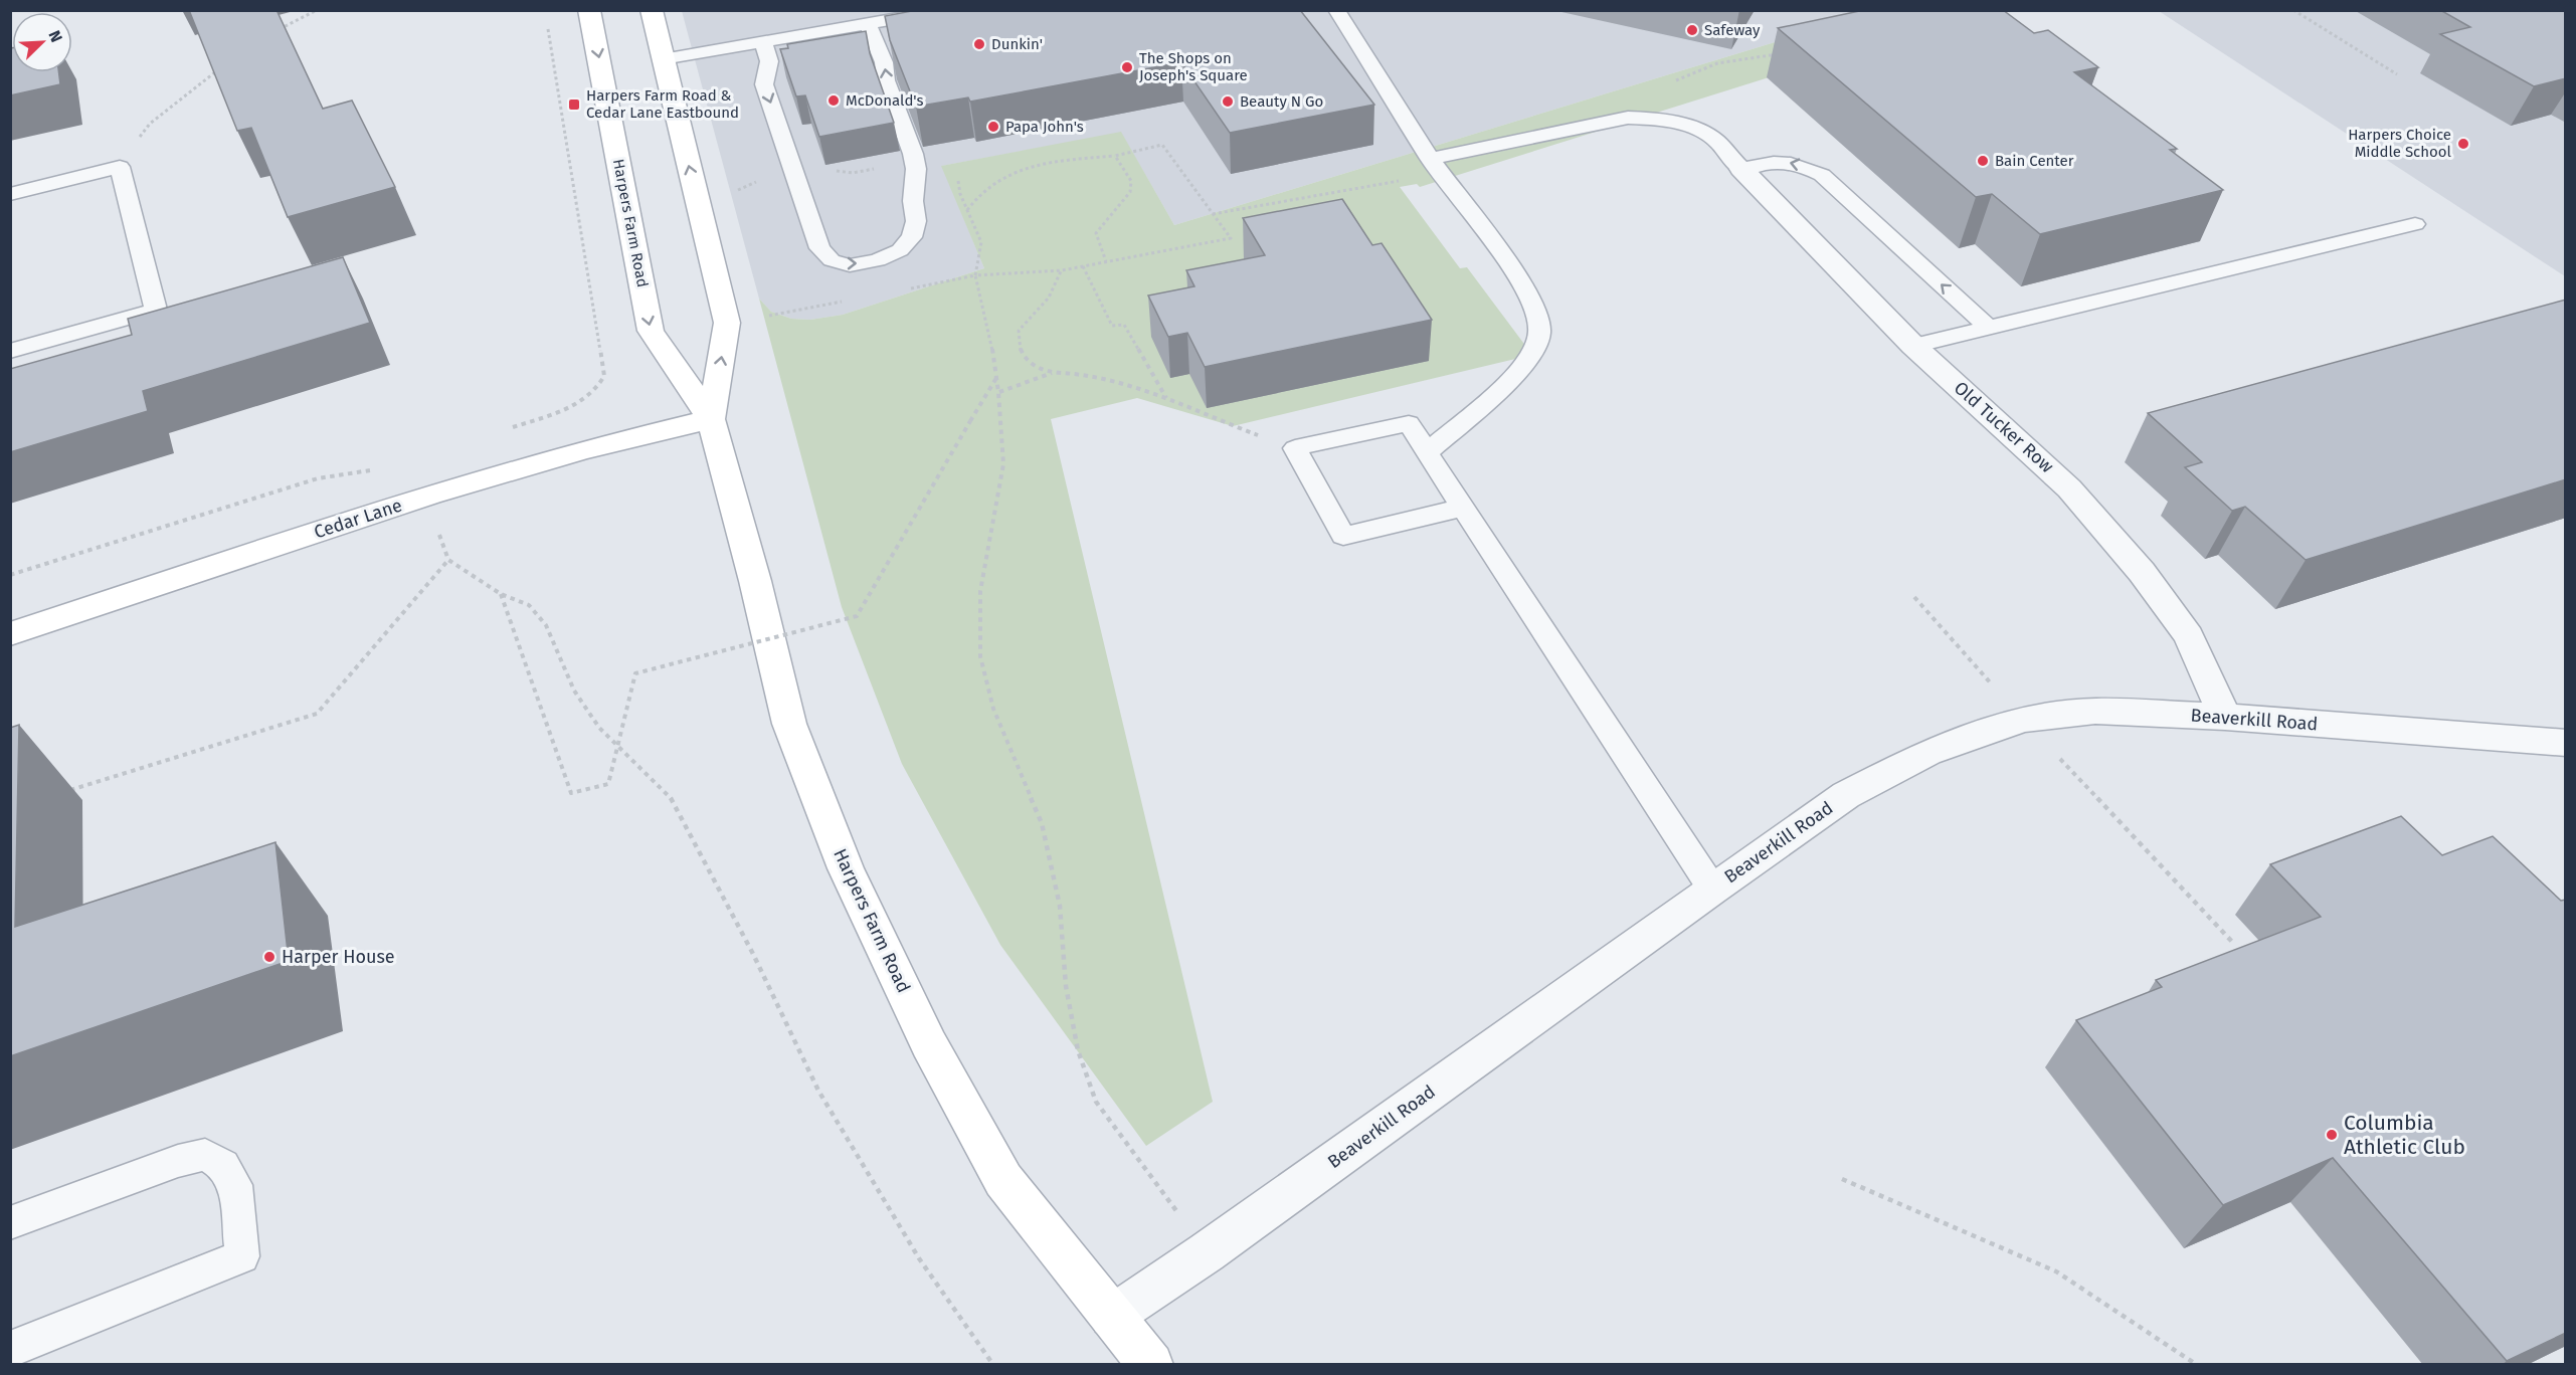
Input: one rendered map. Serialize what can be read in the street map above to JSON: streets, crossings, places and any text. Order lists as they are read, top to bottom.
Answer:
{
  "streets": {
    "main road": ["Harpers Farm Road", "Cedar Lane"],
    "street": ["Old Tucker Row", "Beaverkill Road"]
  },
  "crossings": [
    ["Harpers Farm Road", "Cedar Lane"],
    ["Harpers Farm Road", "Beaverkill Road"],
    ["Old Tucker Row", "Beaverkill Road"]
  ],
  "places": {
    "other": [
      "Safeway",
      "Dunkin'",
      "The Shops on Joseph's Square",
      "McDonald's",
      "Beauty N Go",
      "Papa John's",
      "Harpers Choice Middle School",
      "Bain Center",
      "Harper House",
      "Columbia Athletic Club"
    ],
    "transit": ["Harpers Farm Road & Cedar Lane Eastbound"]
  },
  "north": "top right"
}
